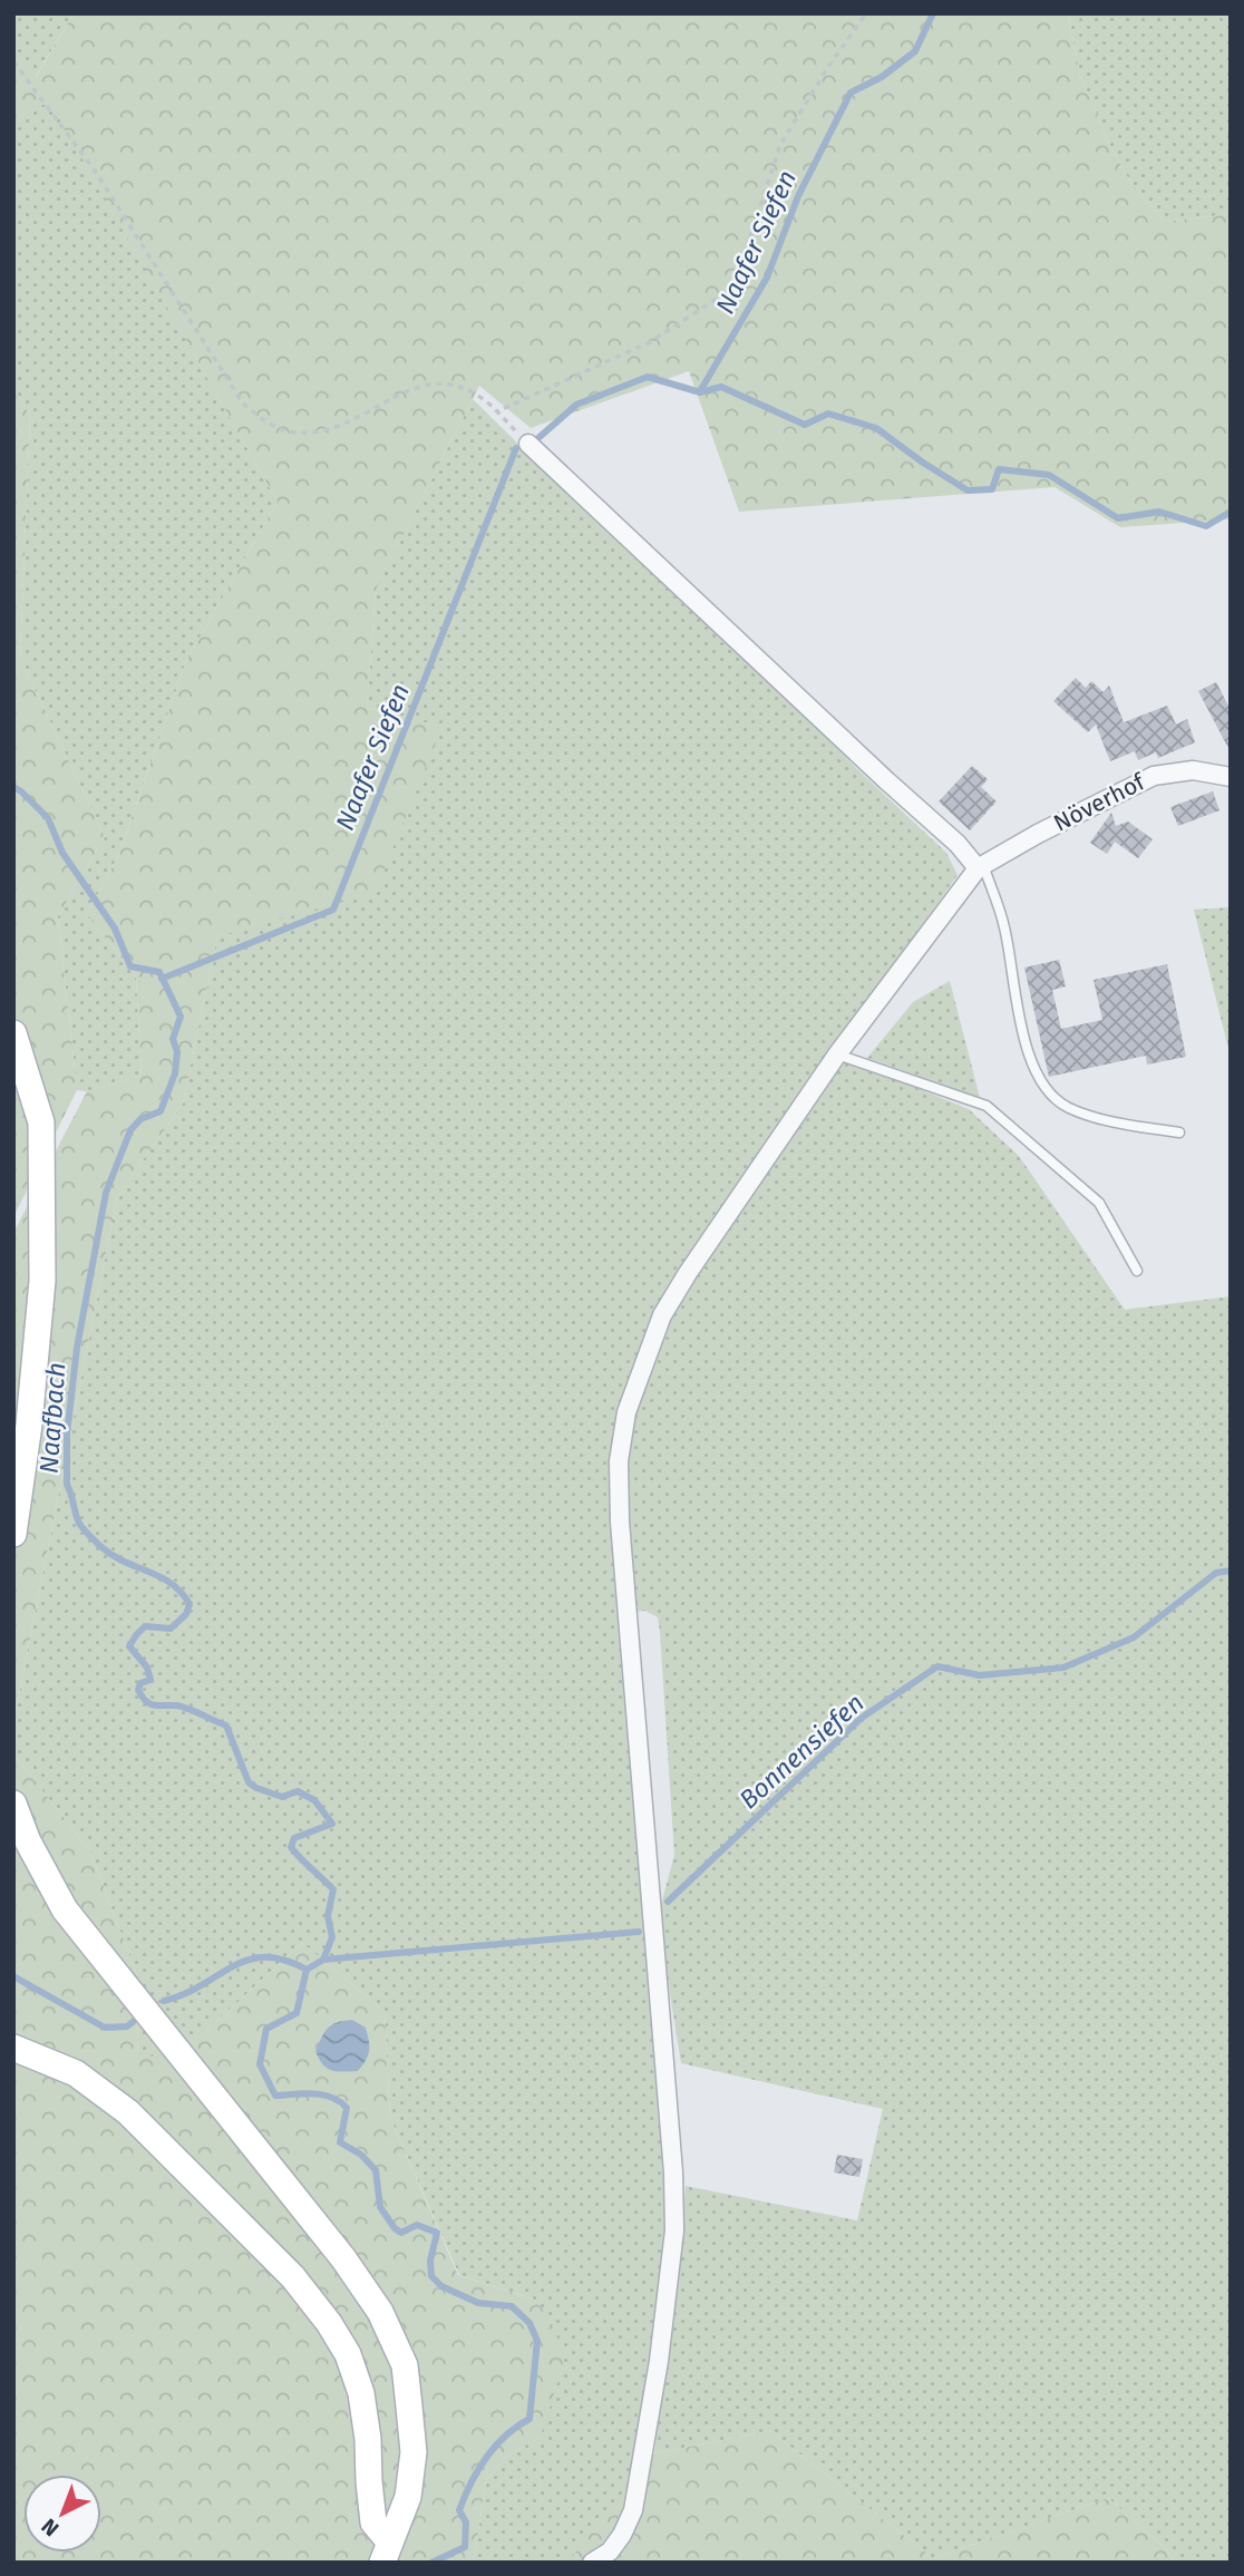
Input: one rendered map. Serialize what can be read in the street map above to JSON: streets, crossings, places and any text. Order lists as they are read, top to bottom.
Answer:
{
  "streets": {
    "street": ["Növerhof"]
  },
  "water": ["Naafer Siefen", "Naafbach", "Bonnensiefen"],
  "north": "bottom left"
}
